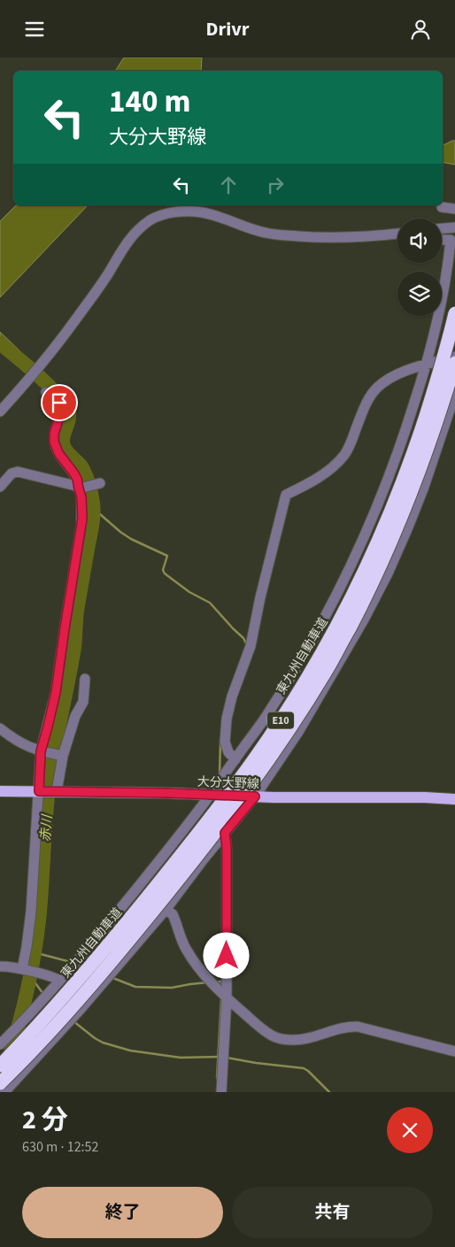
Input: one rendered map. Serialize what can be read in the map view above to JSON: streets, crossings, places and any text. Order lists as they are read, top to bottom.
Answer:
{
  "streets": {
    "highway": ["東九州自動車道", "E10"],
    "main road": ["大分大野線"]
  },
  "water": ["赤川"],
  "page": {
    "header": "Drivr",
    "turn": ["140 m", "大分大野線"],
    "heading": ["2 分", "630 m · 12:52"],
    "buttons": ["終了", "共有"]
  }
}
